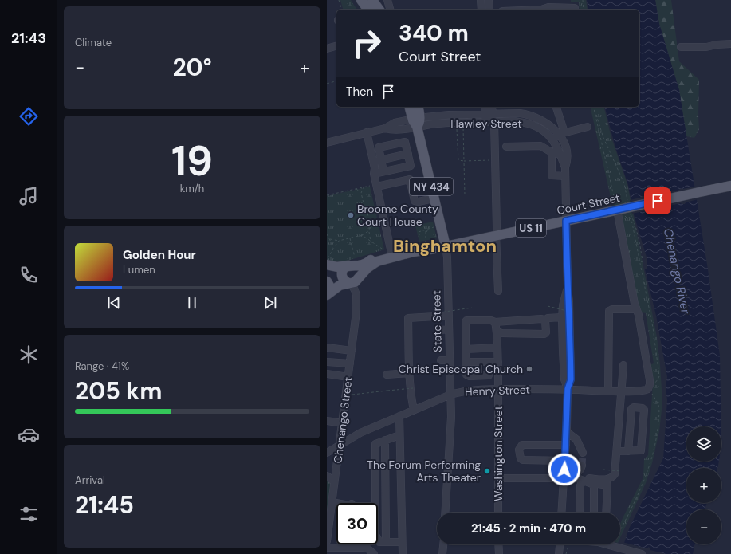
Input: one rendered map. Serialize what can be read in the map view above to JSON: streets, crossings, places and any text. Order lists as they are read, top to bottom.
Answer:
{
  "streets": {
    "main road": [
      "NY 434",
      "Court Street",
      "US 11",
      "State Street"
    ],
    "street": [
      "Hawley Street",
      "Henry Street",
      "Chenango Street",
      "Washington Street"
    ]
  },
  "crossings": [
    ["Hawley Street", "Court Street"],
    ["Hawley Street", "State Street"],
    ["Court Street", "US 11"],
    ["Court Street", "State Street"],
    ["Court Street", "Chenango Street"],
    ["US 11", "Chenango Street"],
    ["State Street", "Henry Street"],
    ["Henry Street", "Chenango Street"],
    ["Henry Street", "Washington Street"]
  ],
  "districts": ["Binghamton"],
  "water": ["Chenango River"],
  "places": ["Broome County Court House", "Christ Episcopal Church", "The Forum Performing Arts Theater"],
  "page": {
    "tabs": "21:43",
    "tile": [
      "Climate",
      ["19", "km/h"],
      ["Range · 41%", "205 km"],
      ["Arrival", "21:45"]
    ],
    "turn": ["340 m", "Court Street"],
    "heat": ["−", "20°", "+"],
    "then": "Then",
    "song": ["Golden Hour", "Lumen"],
    "map_buttons": ["+", "−"],
    "limit": "30",
    "trip": "21:45 · 2 min · 470 m"
  }
}
